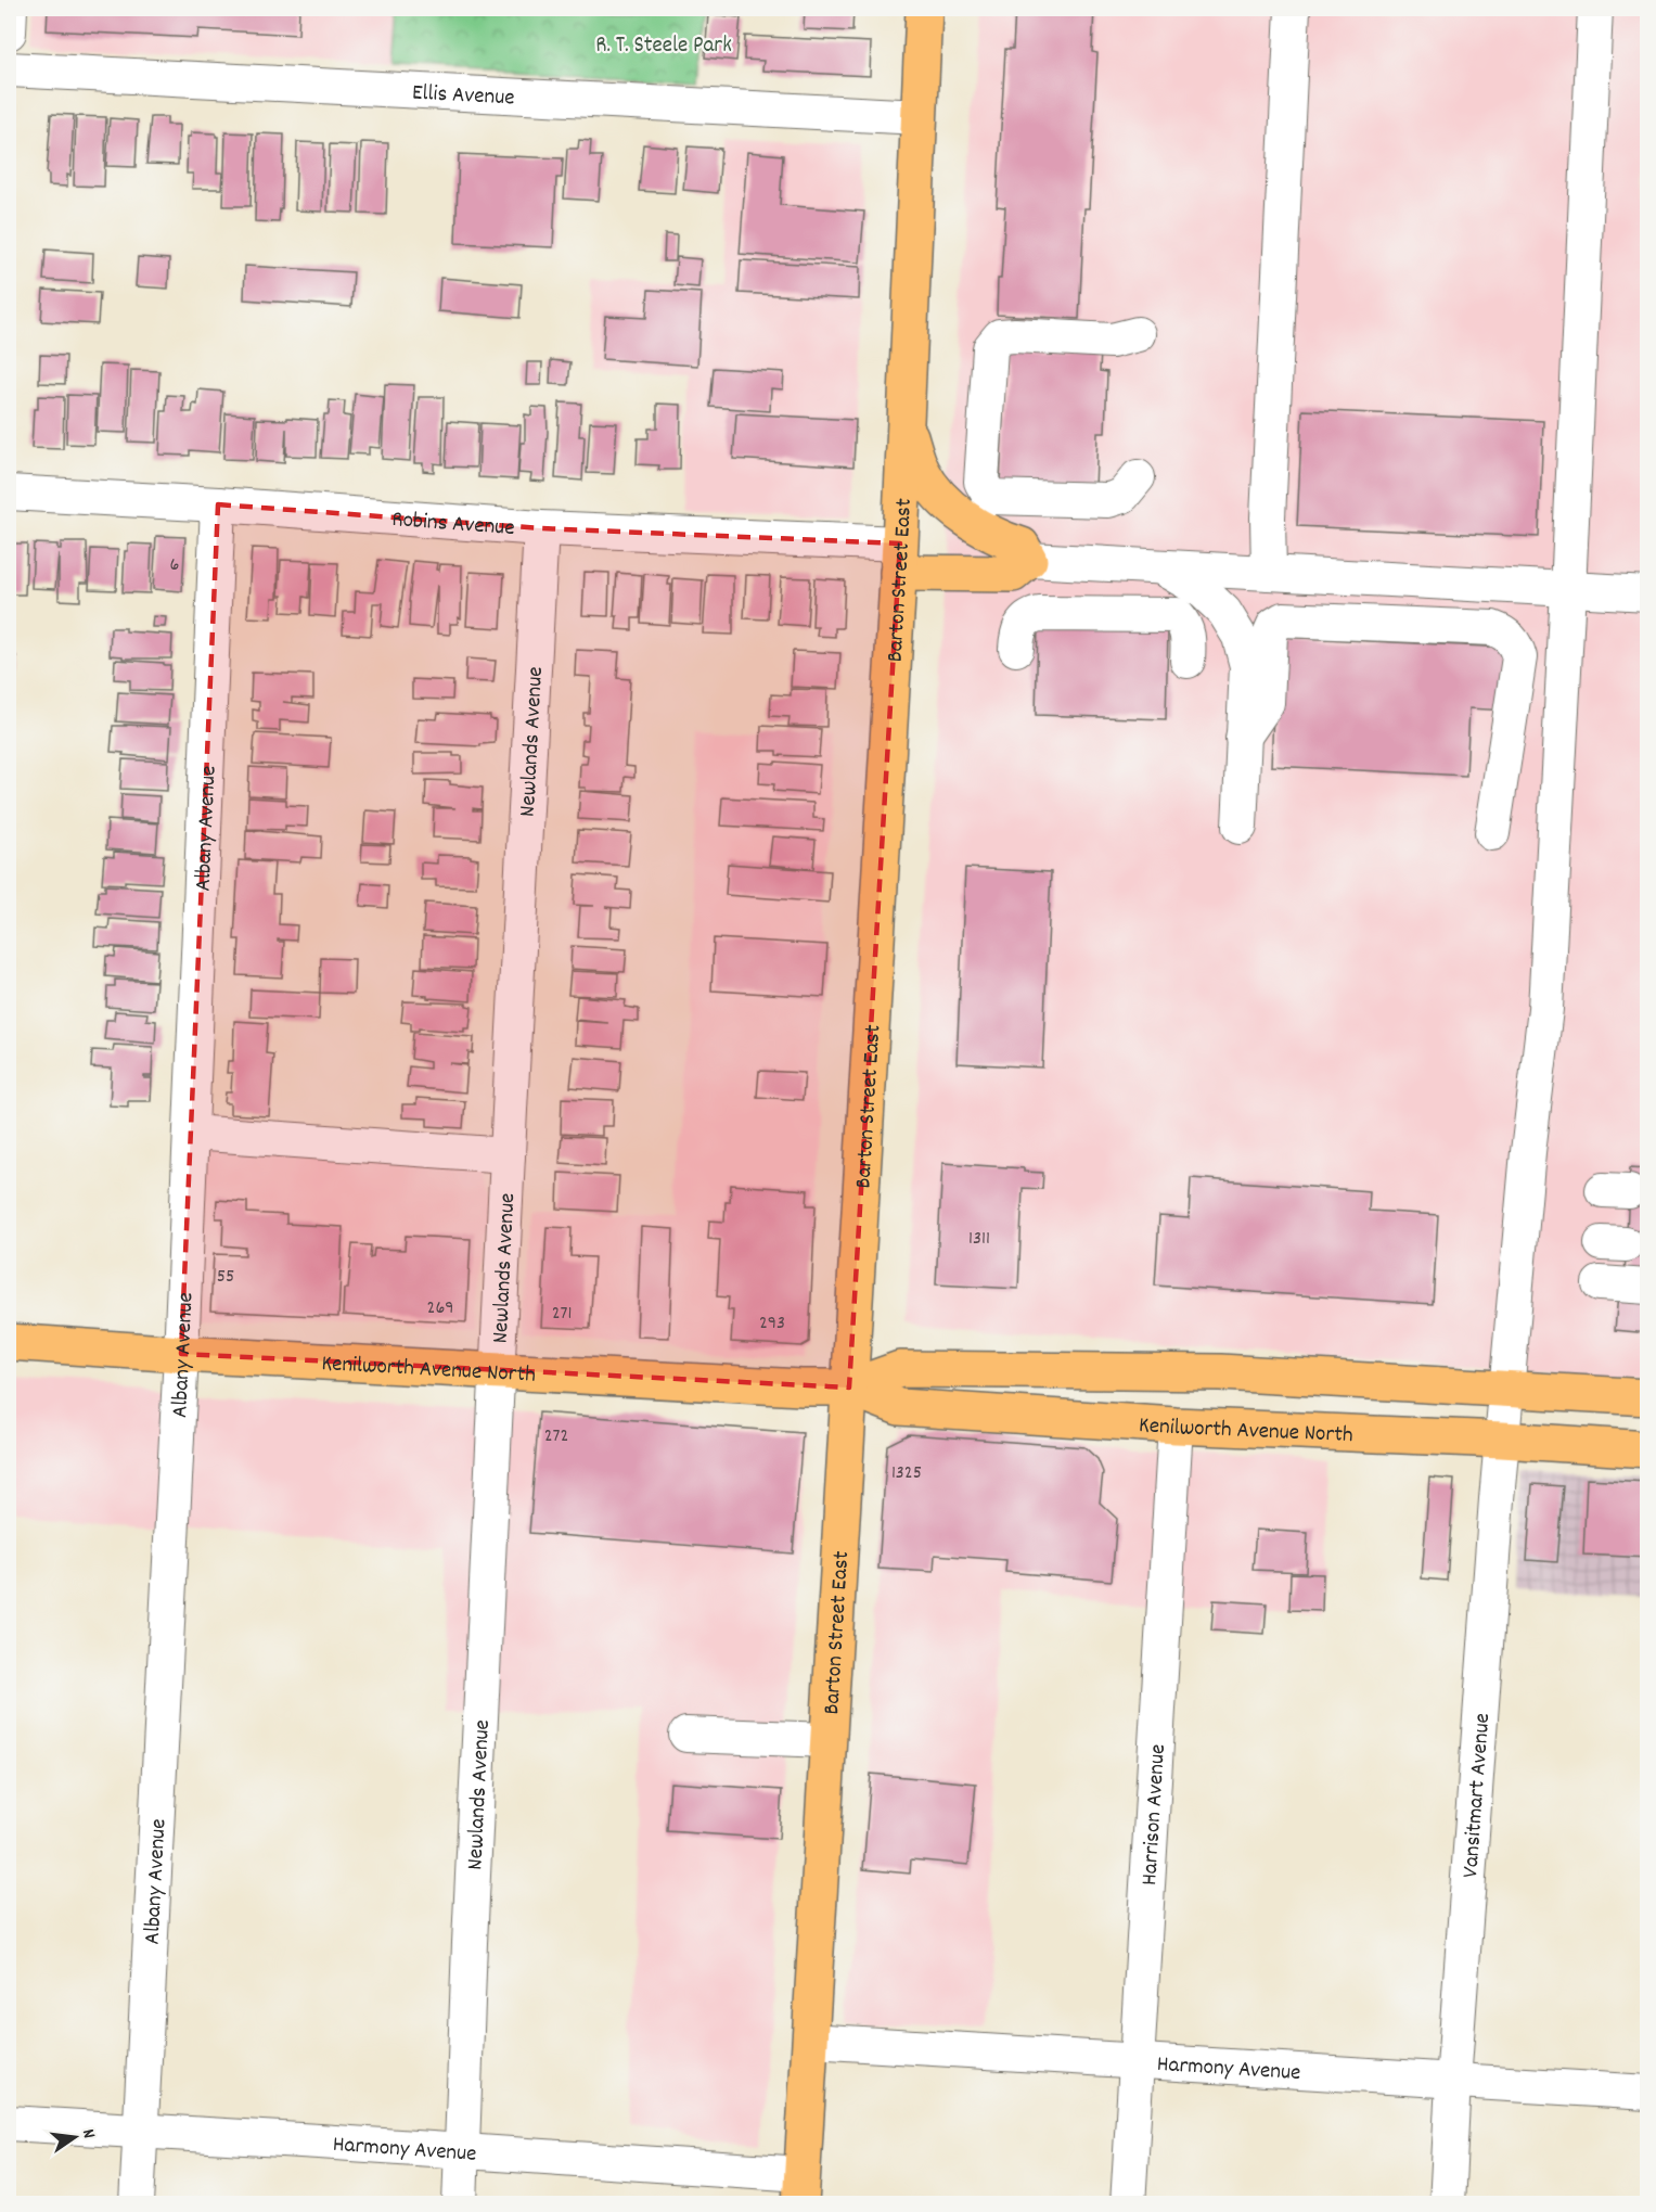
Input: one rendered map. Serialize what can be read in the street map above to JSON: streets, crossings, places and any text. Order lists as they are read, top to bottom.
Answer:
{
  "streets": {
    "main road": ["Barton Street East", "Kenilworth Avenue North"],
    "street": [
      "Ellis Avenue",
      "Robins Avenue",
      "Newlands Avenue",
      "Albany Avenue",
      "Vansitmart Avenue",
      "Harrison Avenue",
      "Harmony Avenue"
    ]
  },
  "crossings": [
    ["Ellis Avenue", "Barton Street East"],
    ["Robins Avenue", "Barton Street East"],
    ["Robins Avenue", "Newlands Avenue"],
    ["Robins Avenue", "Albany Avenue"],
    ["Barton Street East", "Kenilworth Avenue North"],
    ["Barton Street East", "Harmony Avenue"],
    ["Newlands Avenue", "Kenilworth Avenue North"],
    ["Newlands Avenue", "Harmony Avenue"],
    ["Albany Avenue", "Kenilworth Avenue North"],
    ["Albany Avenue", "Harmony Avenue"],
    ["Kenilworth Avenue North", "Vansitmart Avenue"],
    ["Kenilworth Avenue North", "Harrison Avenue"],
    ["Vansitmart Avenue", "Harmony Avenue"],
    ["Harrison Avenue", "Harmony Avenue"]
  ],
  "parks": ["R. T. Steele Park"],
  "house_numbers": [
    "6",
    "1311",
    "55",
    "269",
    "271",
    "293",
    "272",
    "1325"
  ],
  "north": "right"
}
